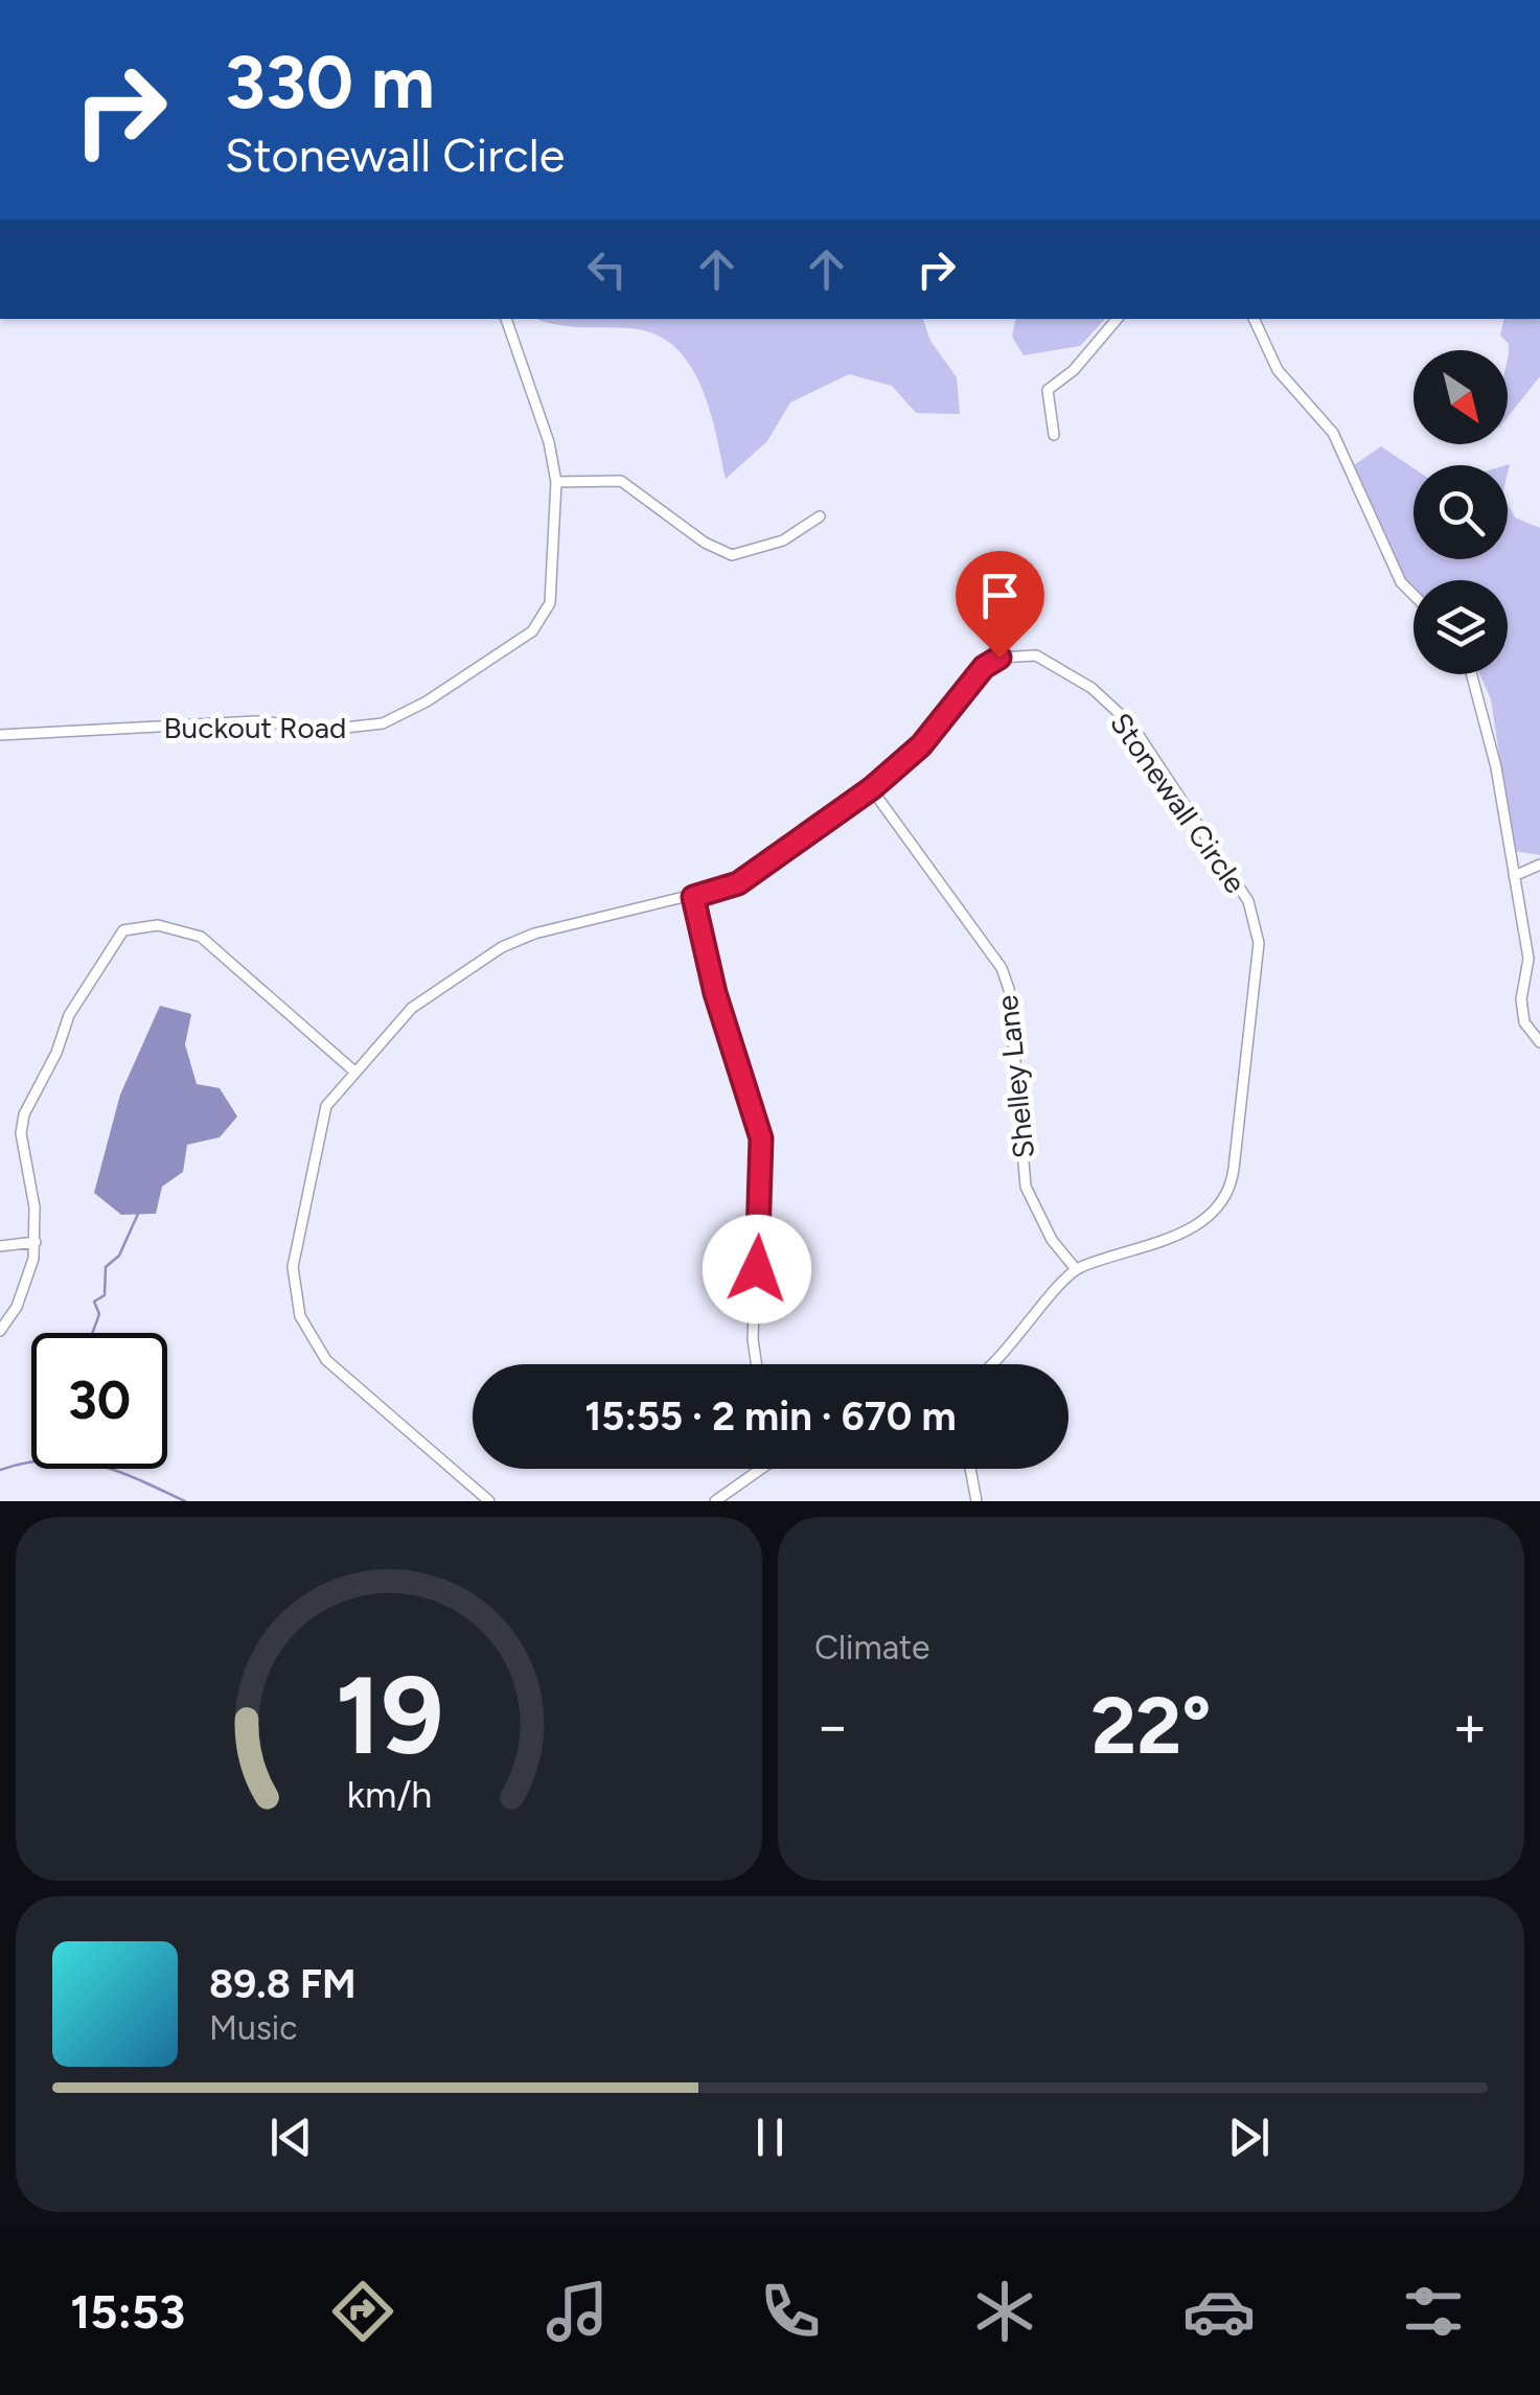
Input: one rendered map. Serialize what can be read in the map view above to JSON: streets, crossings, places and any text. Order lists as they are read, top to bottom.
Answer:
{
  "streets": {
    "street": ["Buckout Road", "Stonewall Circle", "Shelley Lane"]
  },
  "crossings": [
    ["Stonewall Circle", "Shelley Lane"]
  ],
  "north": "bottom right",
  "page": {
    "turn": ["330 m", "Stonewall Circle"],
    "limit": "30",
    "trip": "15:55 · 2 min · 670 m",
    "tile": "Climate",
    "heat": ["−", "22°", "+"],
    "song": ["89.8 FM", "Music"],
    "tabs": "15:53",
    "gauge": ["19", "km/h"]
  }
}
